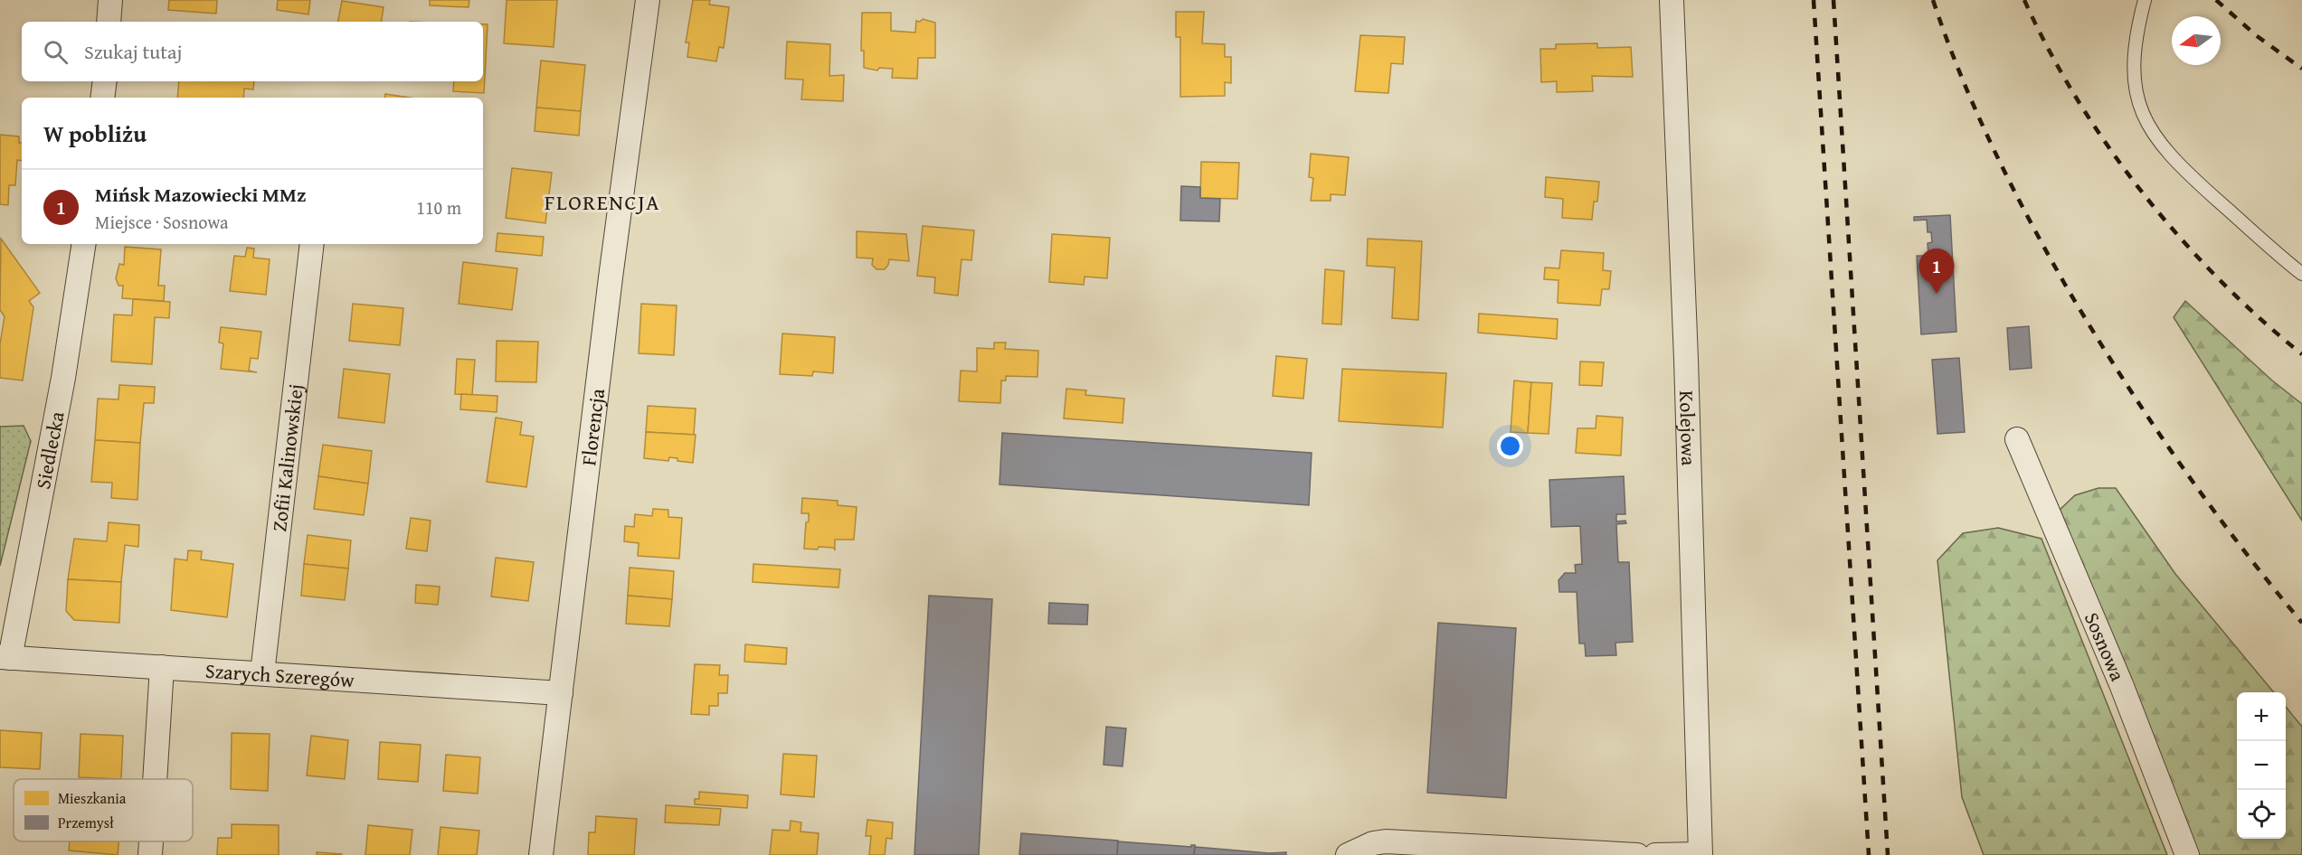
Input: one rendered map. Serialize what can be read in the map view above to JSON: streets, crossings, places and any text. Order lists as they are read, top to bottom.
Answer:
{
  "streets": {
    "street": [
      "Florencja",
      "Kolejowa",
      "Siedlecka",
      "Zofii Kalinowskiej",
      "Sosnowa",
      "Szarych Szeregów"
    ]
  },
  "crossings": [
    ["Florencja", "Szarych Szeregów"],
    ["Siedlecka", "Szarych Szeregów"],
    ["Zofii Kalinowskiej", "Szarych Szeregów"]
  ],
  "districts": ["FLORENCJA"],
  "legend": ["Mieszkania", "Przemysł"],
  "north": "left",
  "page": {
    "search": "Szukaj tutaj",
    "heading": "W pobliżu",
    "list": [
      {
        "mark": "1",
        "name": "Mińsk Mazowiecki MMz",
        "note": "Miejsce · Sosnowa",
        "value": "110 m"
      }
    ],
    "pins": "1",
    "map_buttons": ["+", "−"]
  }
}
